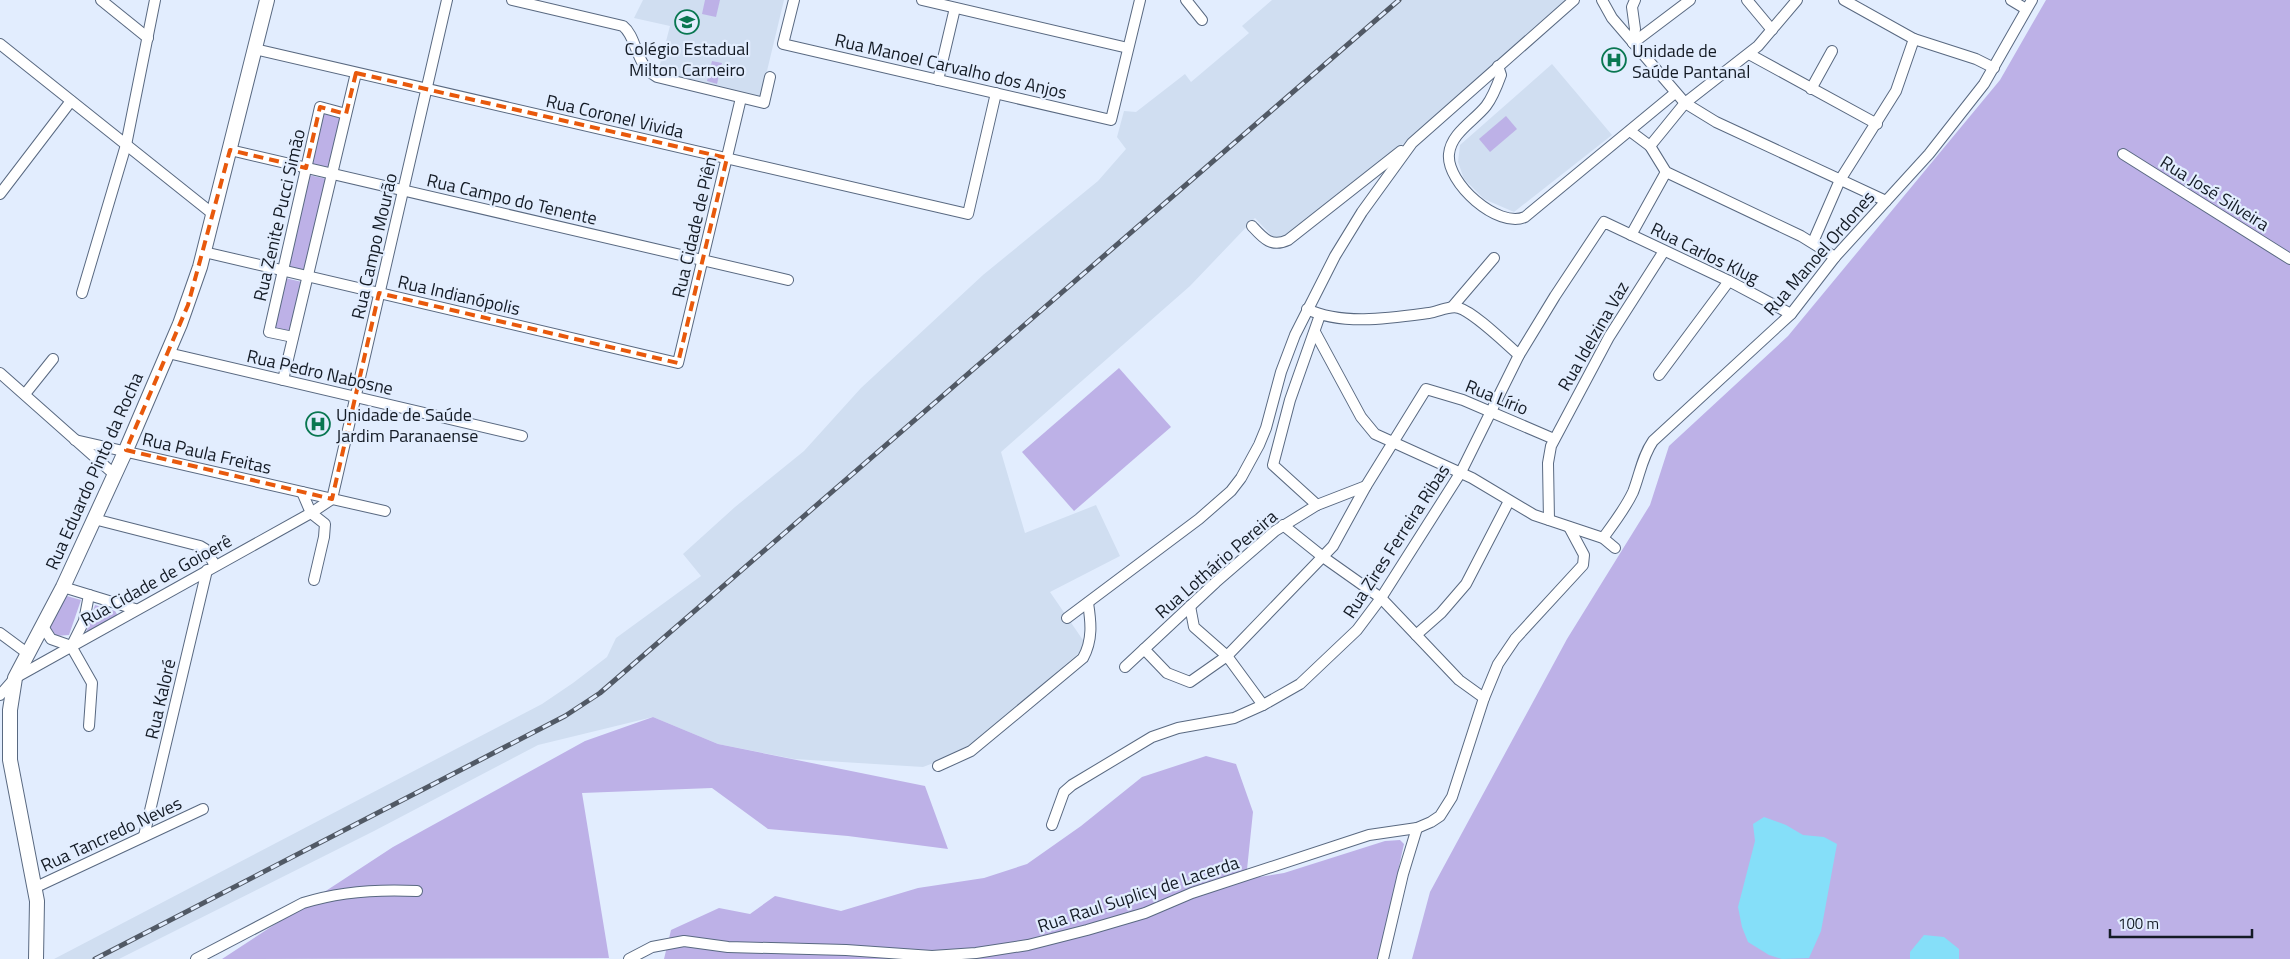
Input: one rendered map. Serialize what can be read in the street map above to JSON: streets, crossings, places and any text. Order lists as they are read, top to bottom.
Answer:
{
  "streets": {
    "main road": ["Rua Eduardo Pinto da Rocha"],
    "street": [
      "Rua Manoel Carvalho dos Anjos",
      "Rua Coronel Vivida",
      "Rua José Silveira",
      "Rua Campo do Tenente",
      "Rua Zenite Pucci Simão",
      "Rua Cidade de Piên",
      "Rua Campo Mourão",
      "Rua Carlos Klug",
      "Rua Manoel Ordones",
      "Rua Indianópolis",
      "Rua Idelzina Vaz",
      "Rua Pedro Nabosne",
      "Rua Lírio",
      "Rua Paula Freitas",
      "Rua Zires Ferreira Ribas",
      "Rua Lothário Pereira",
      "Rua Cidade de Goioerê",
      "Rua Kaloré",
      "Rua Tancredo Neves",
      "Rua Raul Suplicy de Lacerda"
    ]
  },
  "crossings": [
    ["Rua Manoel Carvalho dos Anjos", "Rua Coronel Vivida"],
    ["Rua Coronel Vivida", "Rua Cidade de Piên"],
    ["Rua Coronel Vivida", "Rua Campo Mourão"],
    ["Rua Coronel Vivida", "Rua Eduardo Pinto da Rocha"],
    ["Rua Campo do Tenente", "Rua Zenite Pucci Simão"],
    ["Rua Campo do Tenente", "Rua Cidade de Piên"],
    ["Rua Campo do Tenente", "Rua Campo Mourão"],
    ["Rua Campo do Tenente", "Rua Eduardo Pinto da Rocha"],
    ["Rua Zenite Pucci Simão", "Rua Indianópolis"],
    ["Rua Cidade de Piên", "Rua Indianópolis"],
    ["Rua Campo Mourão", "Rua Indianópolis"],
    ["Rua Campo Mourão", "Rua Pedro Nabosne"],
    ["Rua Campo Mourão", "Rua Paula Freitas"],
    ["Rua Campo Mourão", "Rua Cidade de Goioerê"],
    ["Rua Carlos Klug", "Rua Manoel Ordones"],
    ["Rua Carlos Klug", "Rua Idelzina Vaz"],
    ["Rua Carlos Klug", "Rua Zires Ferreira Ribas"],
    ["Rua Indianópolis", "Rua Eduardo Pinto da Rocha"],
    ["Rua Idelzina Vaz", "Rua Lírio"],
    ["Rua Pedro Nabosne", "Rua Eduardo Pinto da Rocha"],
    ["Rua Lírio", "Rua Zires Ferreira Ribas"],
    ["Rua Paula Freitas", "Rua Eduardo Pinto da Rocha"],
    ["Rua Paula Freitas", "Rua Cidade de Goioerê"],
    ["Rua Eduardo Pinto da Rocha", "Rua Cidade de Goioerê"],
    ["Rua Eduardo Pinto da Rocha", "Rua Tancredo Neves"],
    ["Rua Cidade de Goioerê", "Rua Kaloré"],
    ["Rua Kaloré", "Rua Tancredo Neves"]
  ],
  "places": {
    "school or university": ["Colégio Estadual Milton Carneiro"],
    "hospital": ["Unidade de Saúde Pantanal", "Unidade de Saúde Jardim Paranaense"]
  },
  "scale_bar": "100 m"
}
